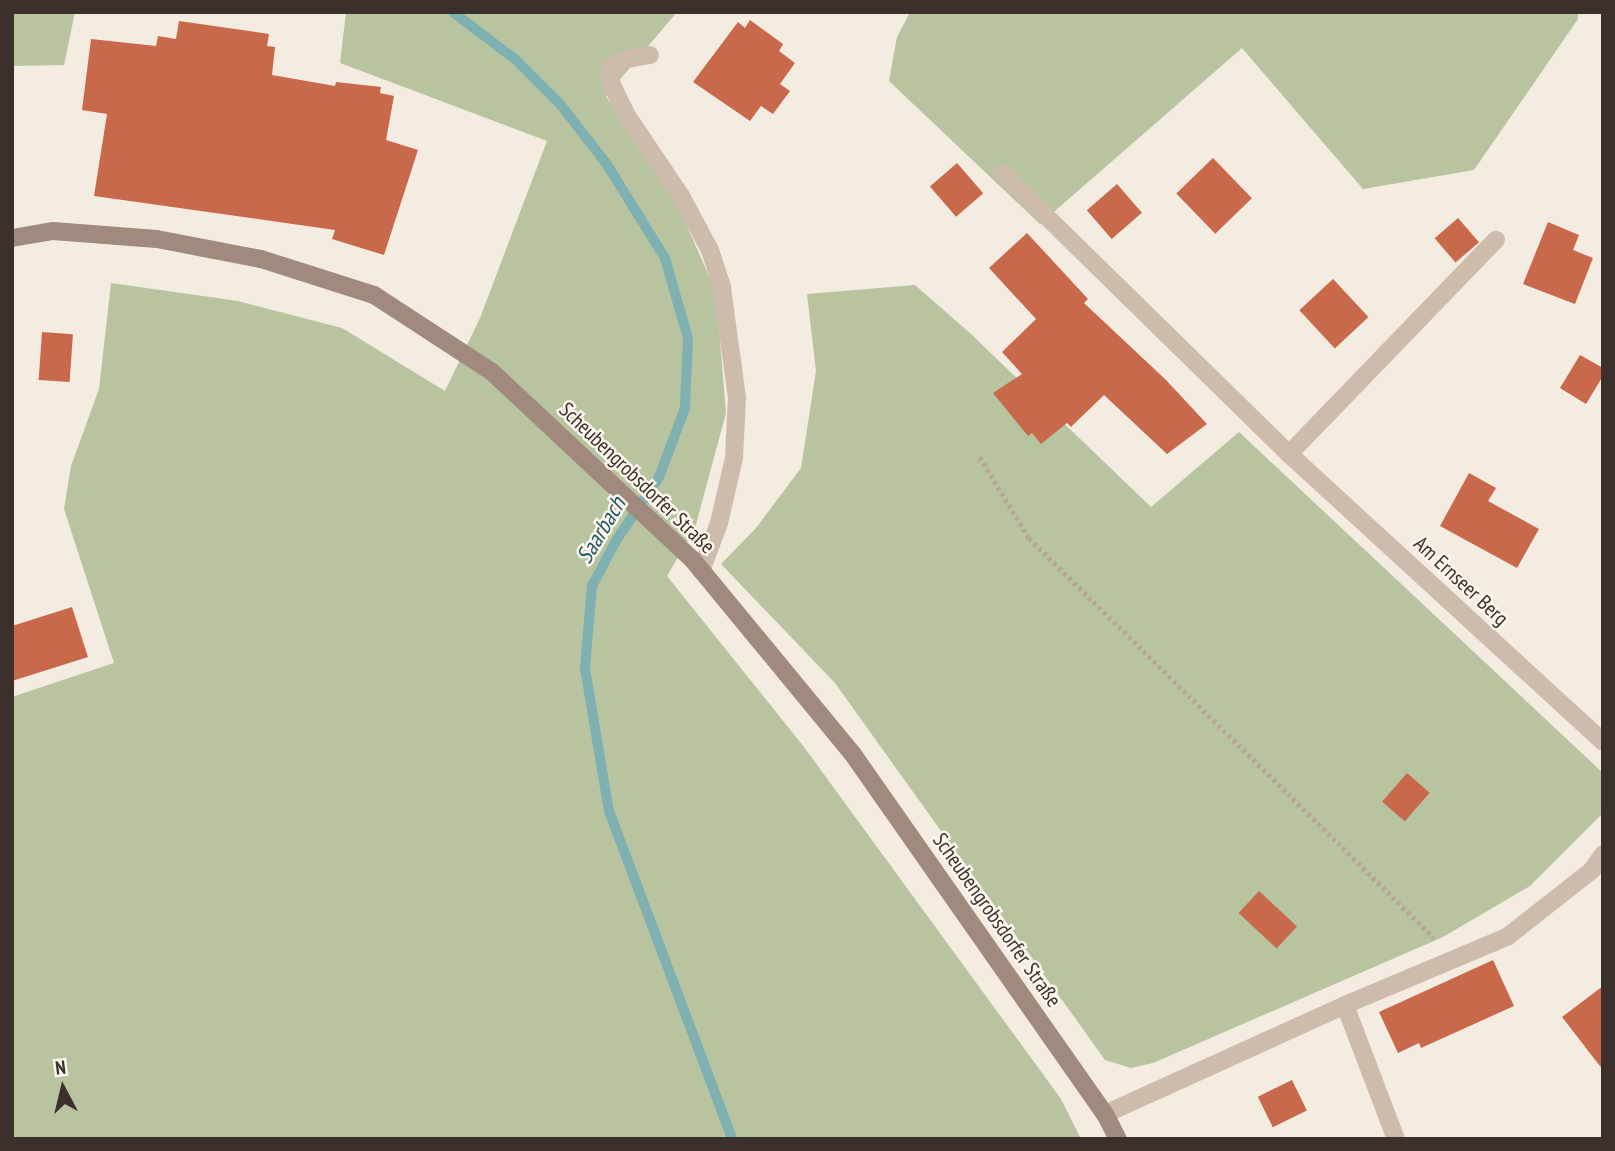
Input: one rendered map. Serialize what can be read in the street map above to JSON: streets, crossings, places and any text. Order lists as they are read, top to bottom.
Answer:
{
  "streets": {
    "main road": ["Scheubengrobsdorfer Straße"],
    "street": ["Am Ernseer Berg"]
  },
  "water": ["Saarbach"],
  "north": "top"
}
